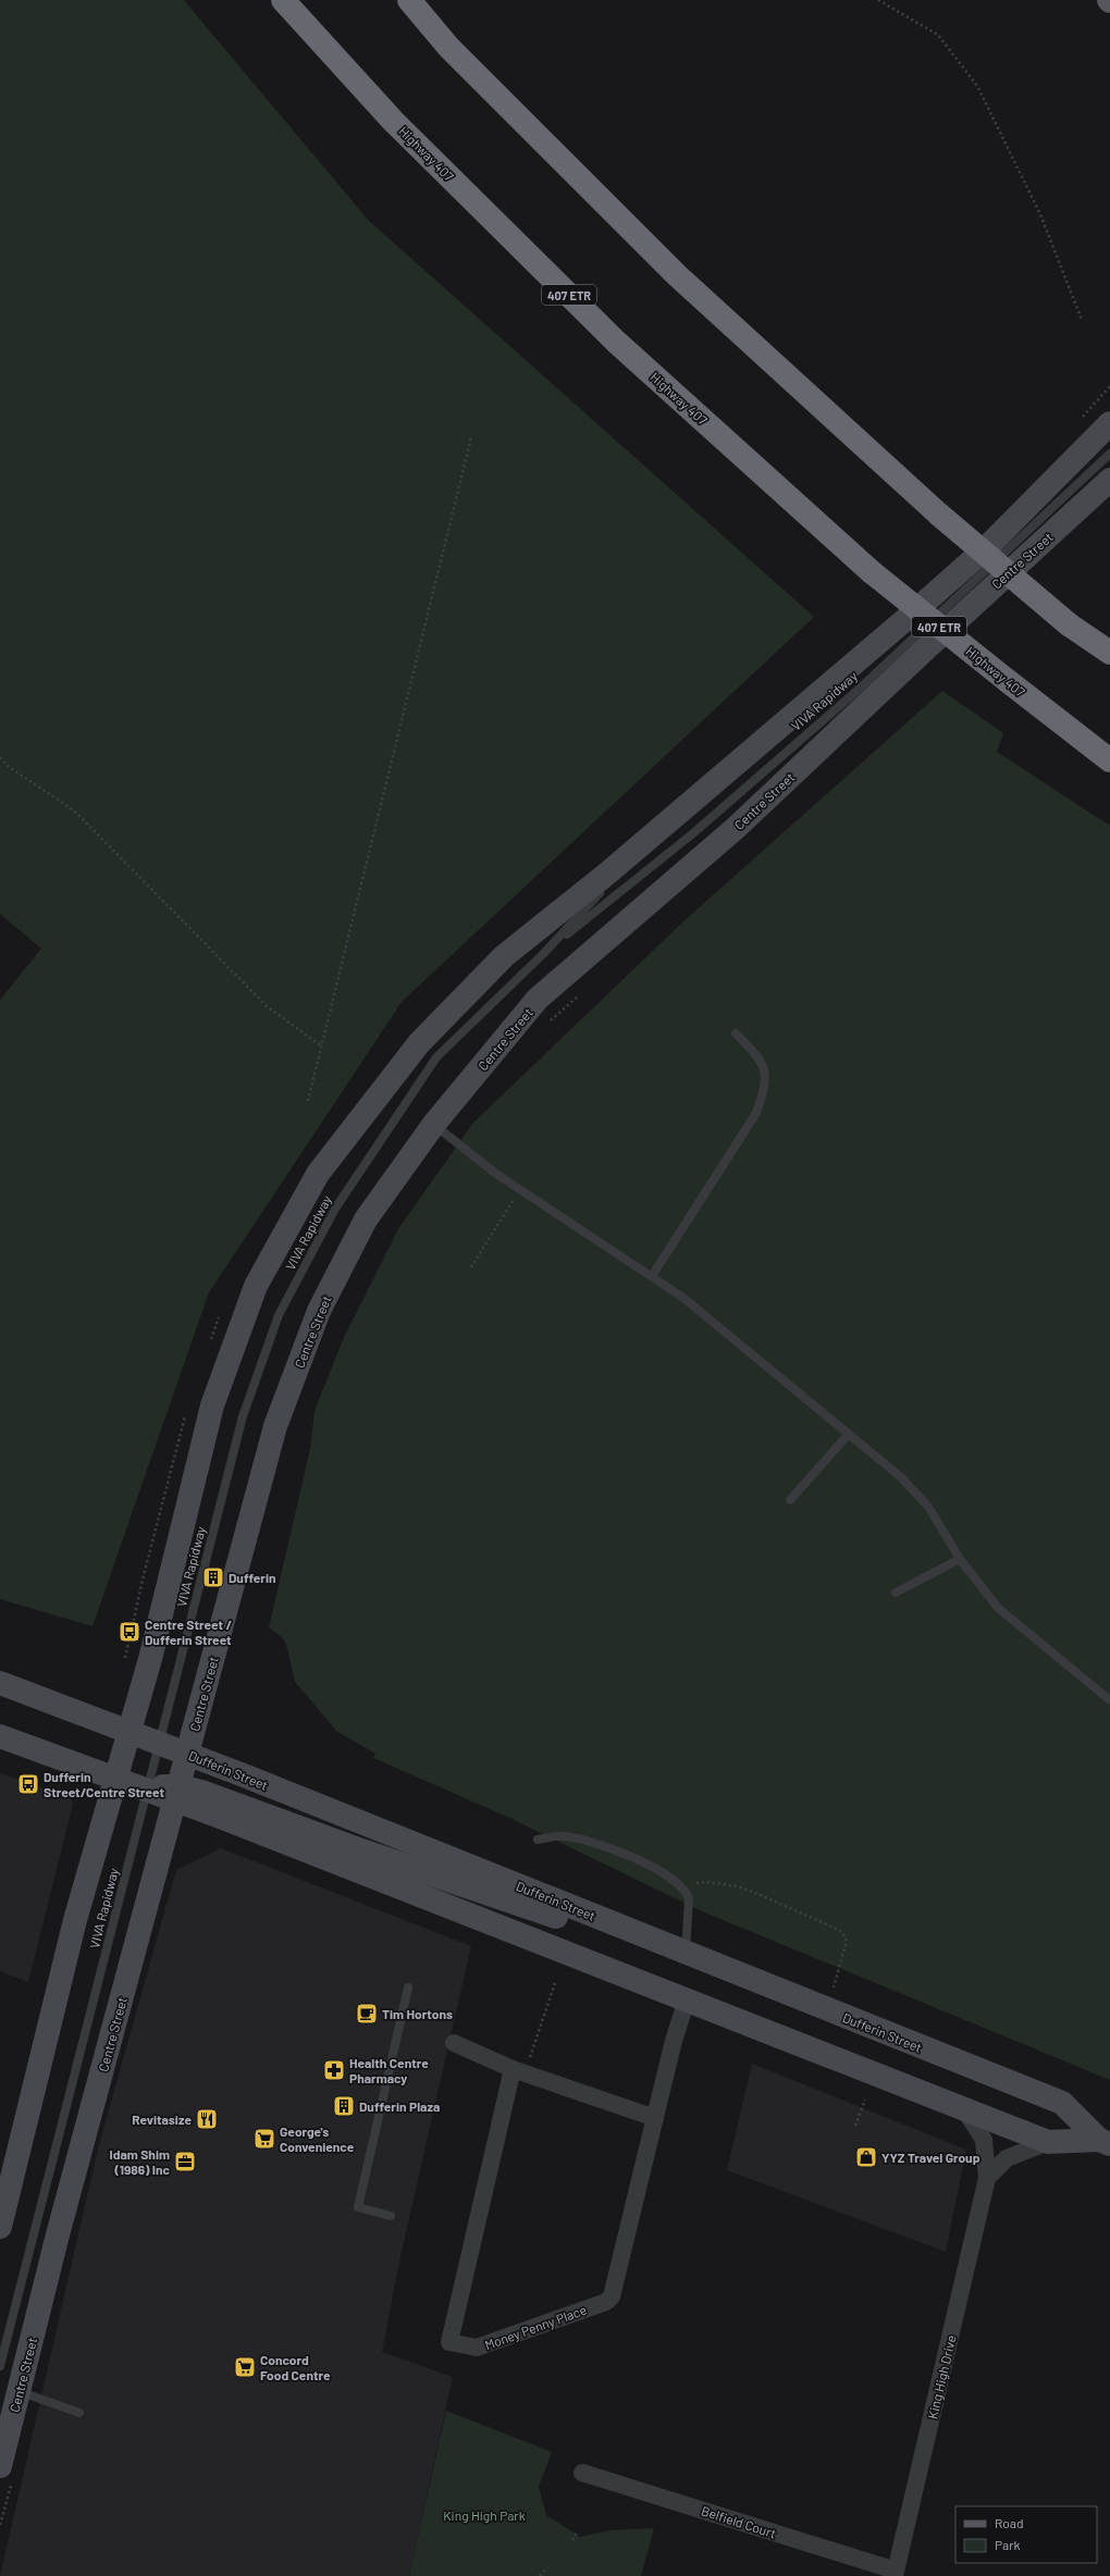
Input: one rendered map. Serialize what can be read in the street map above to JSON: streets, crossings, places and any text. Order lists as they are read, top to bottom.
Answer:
{
  "streets": {
    "highway": ["Highway 407", "407 ETR"],
    "main road": ["Centre Street", "Dufferin Street"],
    "street": ["Money Penny Place", "King High Drive", "Belfield Court"],
    "lane": ["VIVA Rapidway"]
  },
  "crossings": [
    ["Centre Street", "Dufferin Street"],
    ["VIVA Rapidway", "Dufferin Street"],
    ["Dufferin Street", "Money Penny Place"],
    ["Dufferin Street", "King High Drive"],
    ["King High Drive", "Belfield Court"]
  ],
  "parks": ["King High Park"],
  "places": {
    "building": ["Dufferin", "Dufferin Plaza"],
    "bus stop": ["Centre Street / Dufferin Street", "Dufferin Street/Centre Street"],
    "cafe": ["Tim Hortons"],
    "pharmacy": ["Health Centre Pharmacy"],
    "restaurant": ["Revitasize"],
    "supermarket": ["George's Convenience", "Concord Food Centre"],
    "shop": ["YYZ Travel Group"],
    "office": ["Idam Shim (1986) Inc"]
  },
  "legend": ["Road", "Park"]
}
